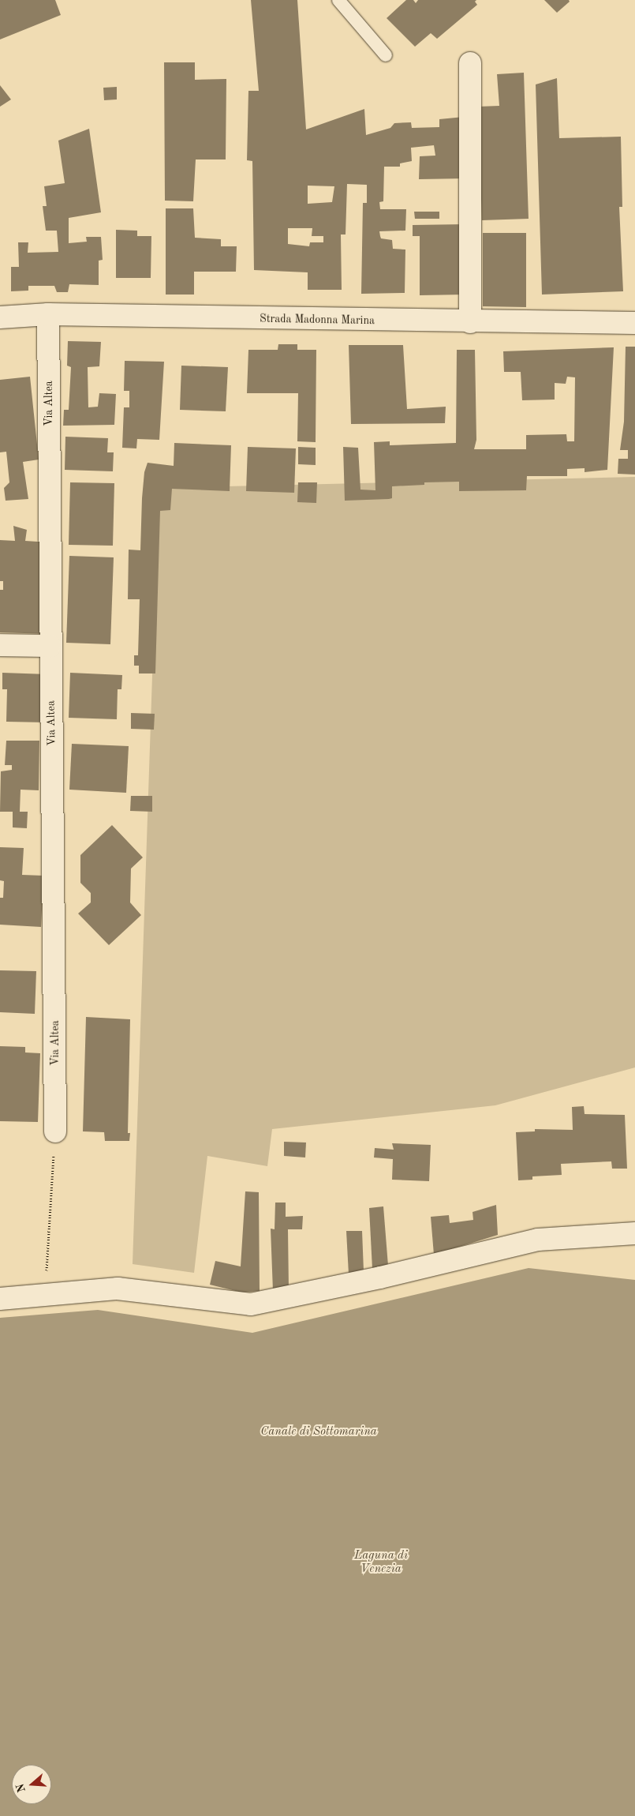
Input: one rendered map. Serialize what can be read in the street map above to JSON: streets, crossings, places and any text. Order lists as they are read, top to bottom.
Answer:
{
  "streets": {
    "street": ["Strada Madonna Marina", "Via Altea"]
  },
  "crossings": [
    ["Strada Madonna Marina", "Via Altea"]
  ],
  "water": ["Canale di Sottomarina", "Laguna di Venezia"],
  "north": "left"
}
